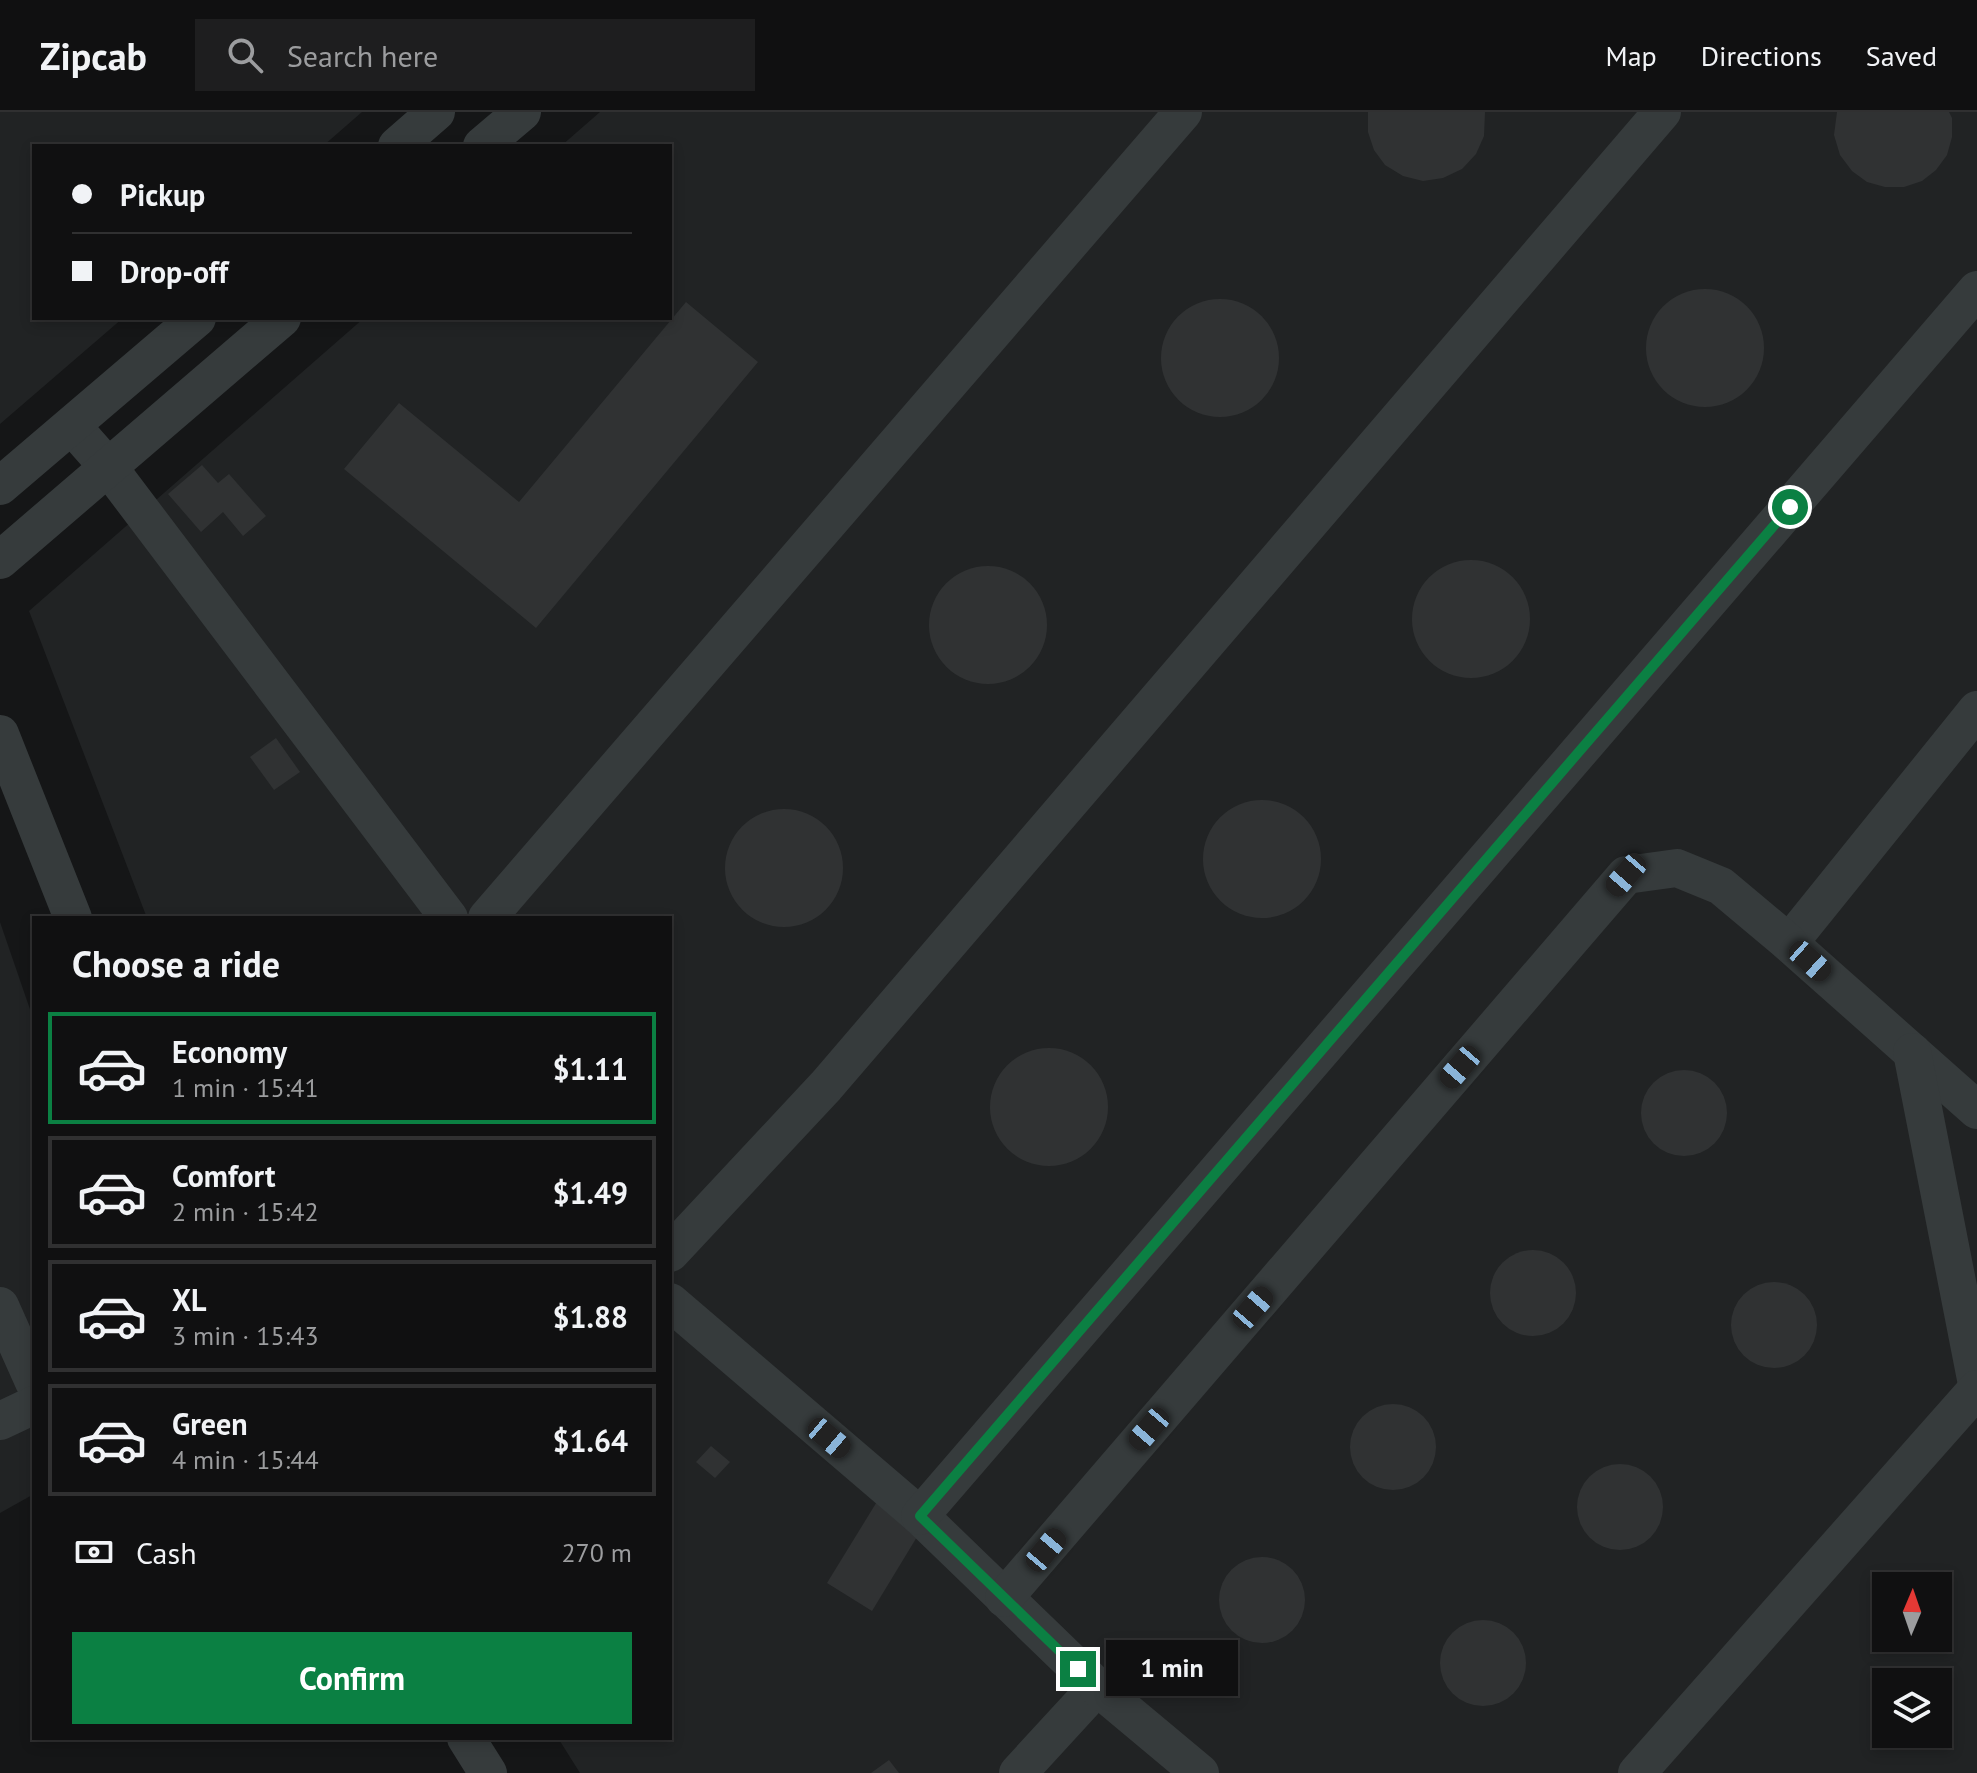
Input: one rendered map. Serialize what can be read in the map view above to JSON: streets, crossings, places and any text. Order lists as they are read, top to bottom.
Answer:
{
  "north": "top",
  "page": {
    "header": "Zipcab",
    "search": "Search here",
    "nav": ["Map", "Directions", "Saved"],
    "banner": ["Pickup", "Drop-off"],
    "heading": "Choose a ride",
    "list": [
      {
        "name": "Economy",
        "note": "1 min · 15:41",
        "value": "$1.11"
      },
      {
        "name": "Comfort",
        "note": "2 min · 15:42",
        "value": "$1.49"
      },
      {
        "name": "XL",
        "note": "3 min · 15:43",
        "value": "$1.88"
      },
      {
        "name": "Green",
        "note": "4 min · 15:44",
        "value": "$1.64"
      }
    ],
    "pay": ["Cash", "270 m"],
    "buttons": "Confirm",
    "bubble": "1 min"
  }
}
